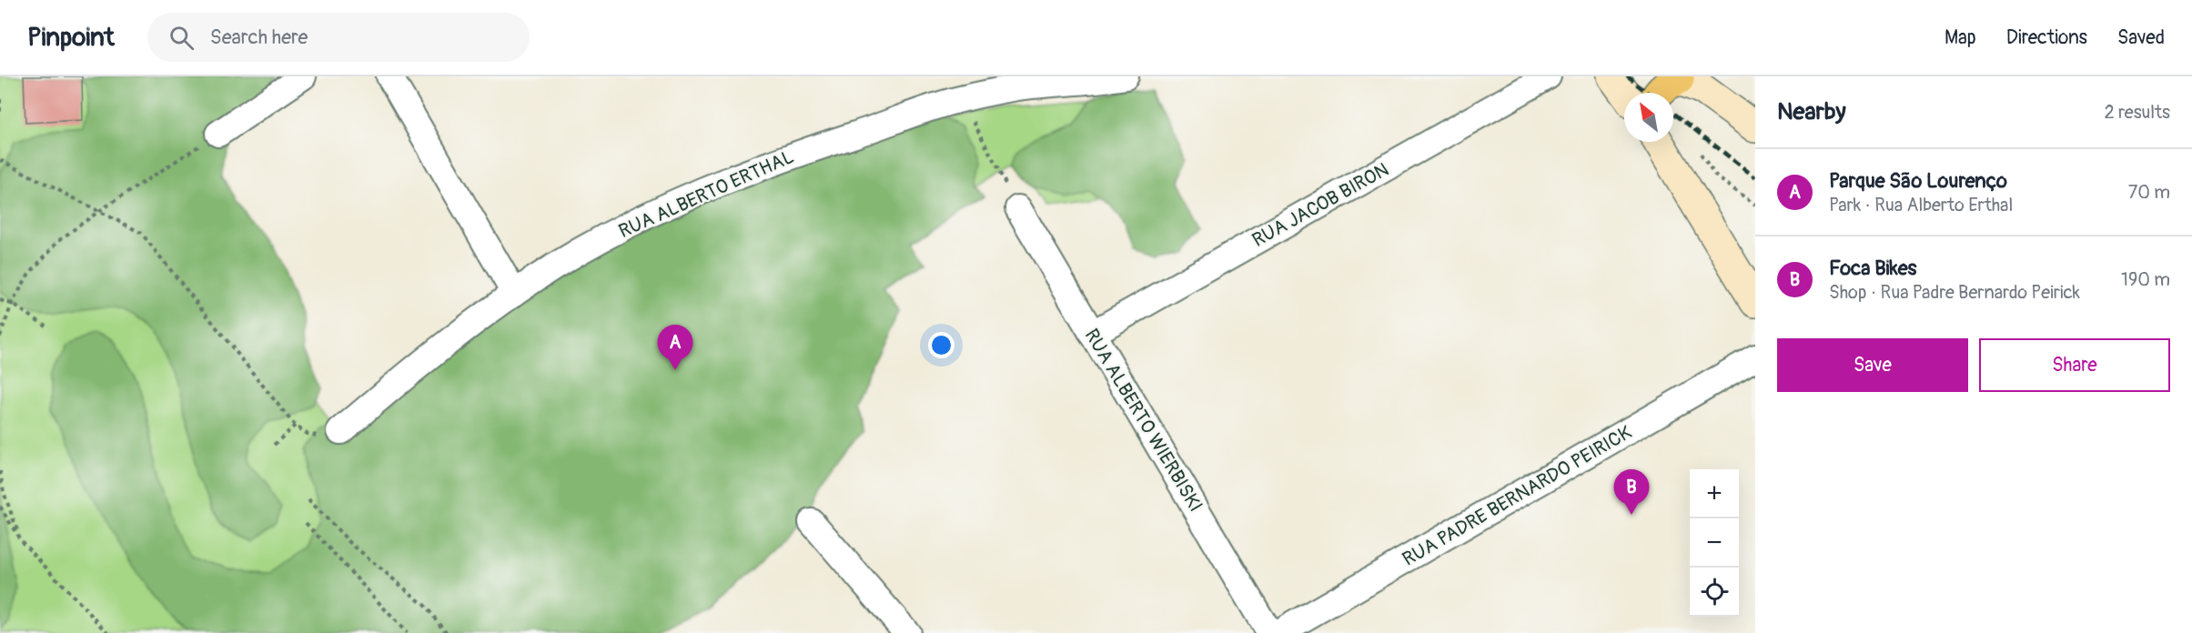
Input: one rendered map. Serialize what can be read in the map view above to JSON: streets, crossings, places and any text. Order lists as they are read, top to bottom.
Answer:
{
  "streets": {
    "street": [
      "RUA ALBERTO ERTHAL",
      "RUA JACOB BIRON",
      "RUA ALBERTO WIERBISKI",
      "RUA PADRE BERNARDO PEIRICK"
    ]
  },
  "crossings": [
    ["RUA JACOB BIRON", "RUA ALBERTO WIERBISKI"]
  ],
  "north": "top left",
  "page": {
    "header": "Pinpoint",
    "search": "Search here",
    "nav": ["Map", "Directions", "Saved"],
    "heading": ["Nearby", "2 results"],
    "list": [
      {
        "mark": "A",
        "name": "Parque São Lourenço",
        "note": "Park · Rua Alberto Erthal",
        "value": "70 m"
      },
      {
        "mark": "B",
        "name": "Foca Bikes",
        "note": "Shop · Rua Padre Bernardo Peirick",
        "value": "190 m"
      }
    ],
    "buttons": ["Save", "Share"],
    "pins": ["A", "B"],
    "map_buttons": ["+", "−"]
  }
}
